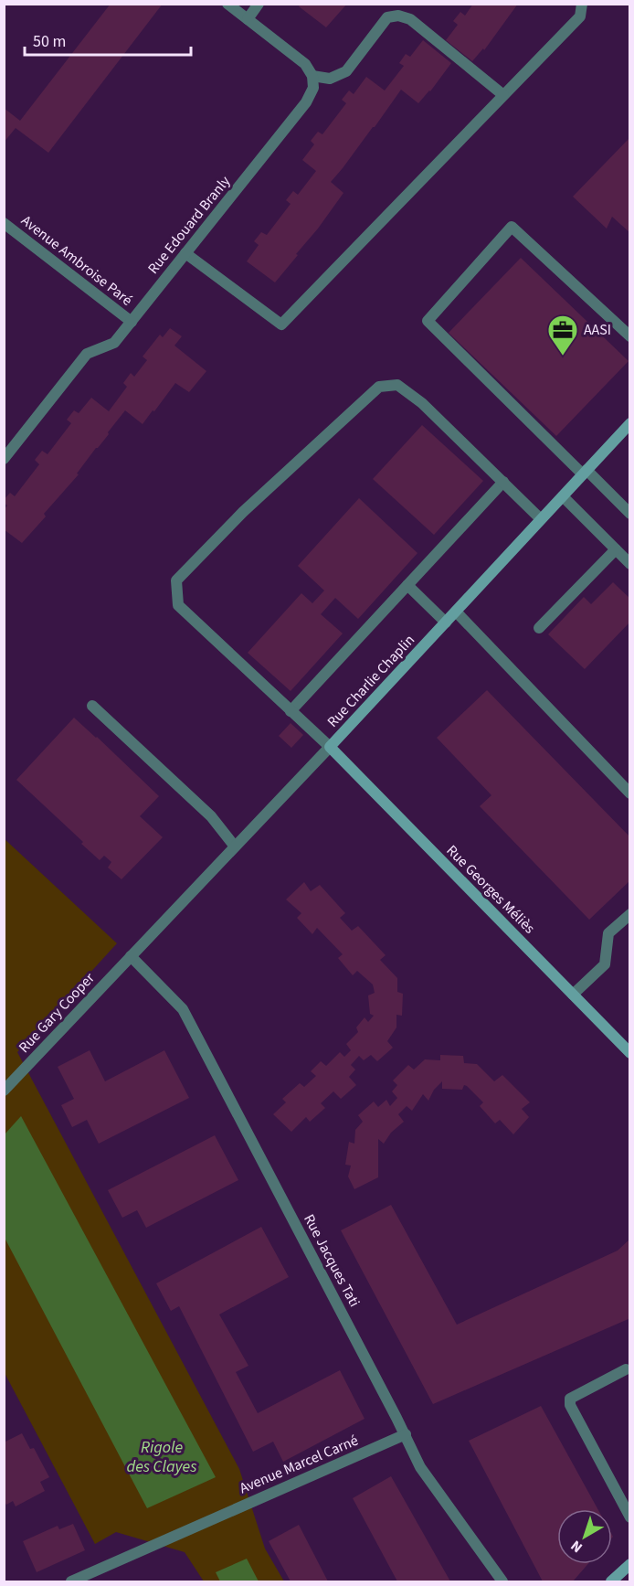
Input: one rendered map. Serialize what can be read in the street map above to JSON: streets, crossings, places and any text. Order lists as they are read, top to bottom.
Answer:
{
  "streets": {
    "street": [
      "Rue Edouard Branly",
      "Avenue Ambroise Paré",
      "Rue Charlie Chaplin",
      "Rue Georges Méliès",
      "Rue Gary Cooper",
      "Rue Jacques Tati",
      "Avenue Marcel Carné"
    ]
  },
  "crossings": [
    ["Rue Edouard Branly", "Avenue Ambroise Paré"],
    ["Rue Charlie Chaplin", "Rue Georges Méliès"],
    ["Rue Charlie Chaplin", "Rue Gary Cooper"],
    ["Rue Charlie Chaplin", "Rue Jacques Tati"],
    ["Rue Gary Cooper", "Rue Jacques Tati"],
    ["Rue Jacques Tati", "Avenue Marcel Carné"]
  ],
  "water": ["Rigole des Clayes"],
  "places": {
    "office": ["AASI"]
  },
  "scale_bar": "50 m",
  "north": "bottom left"
}
